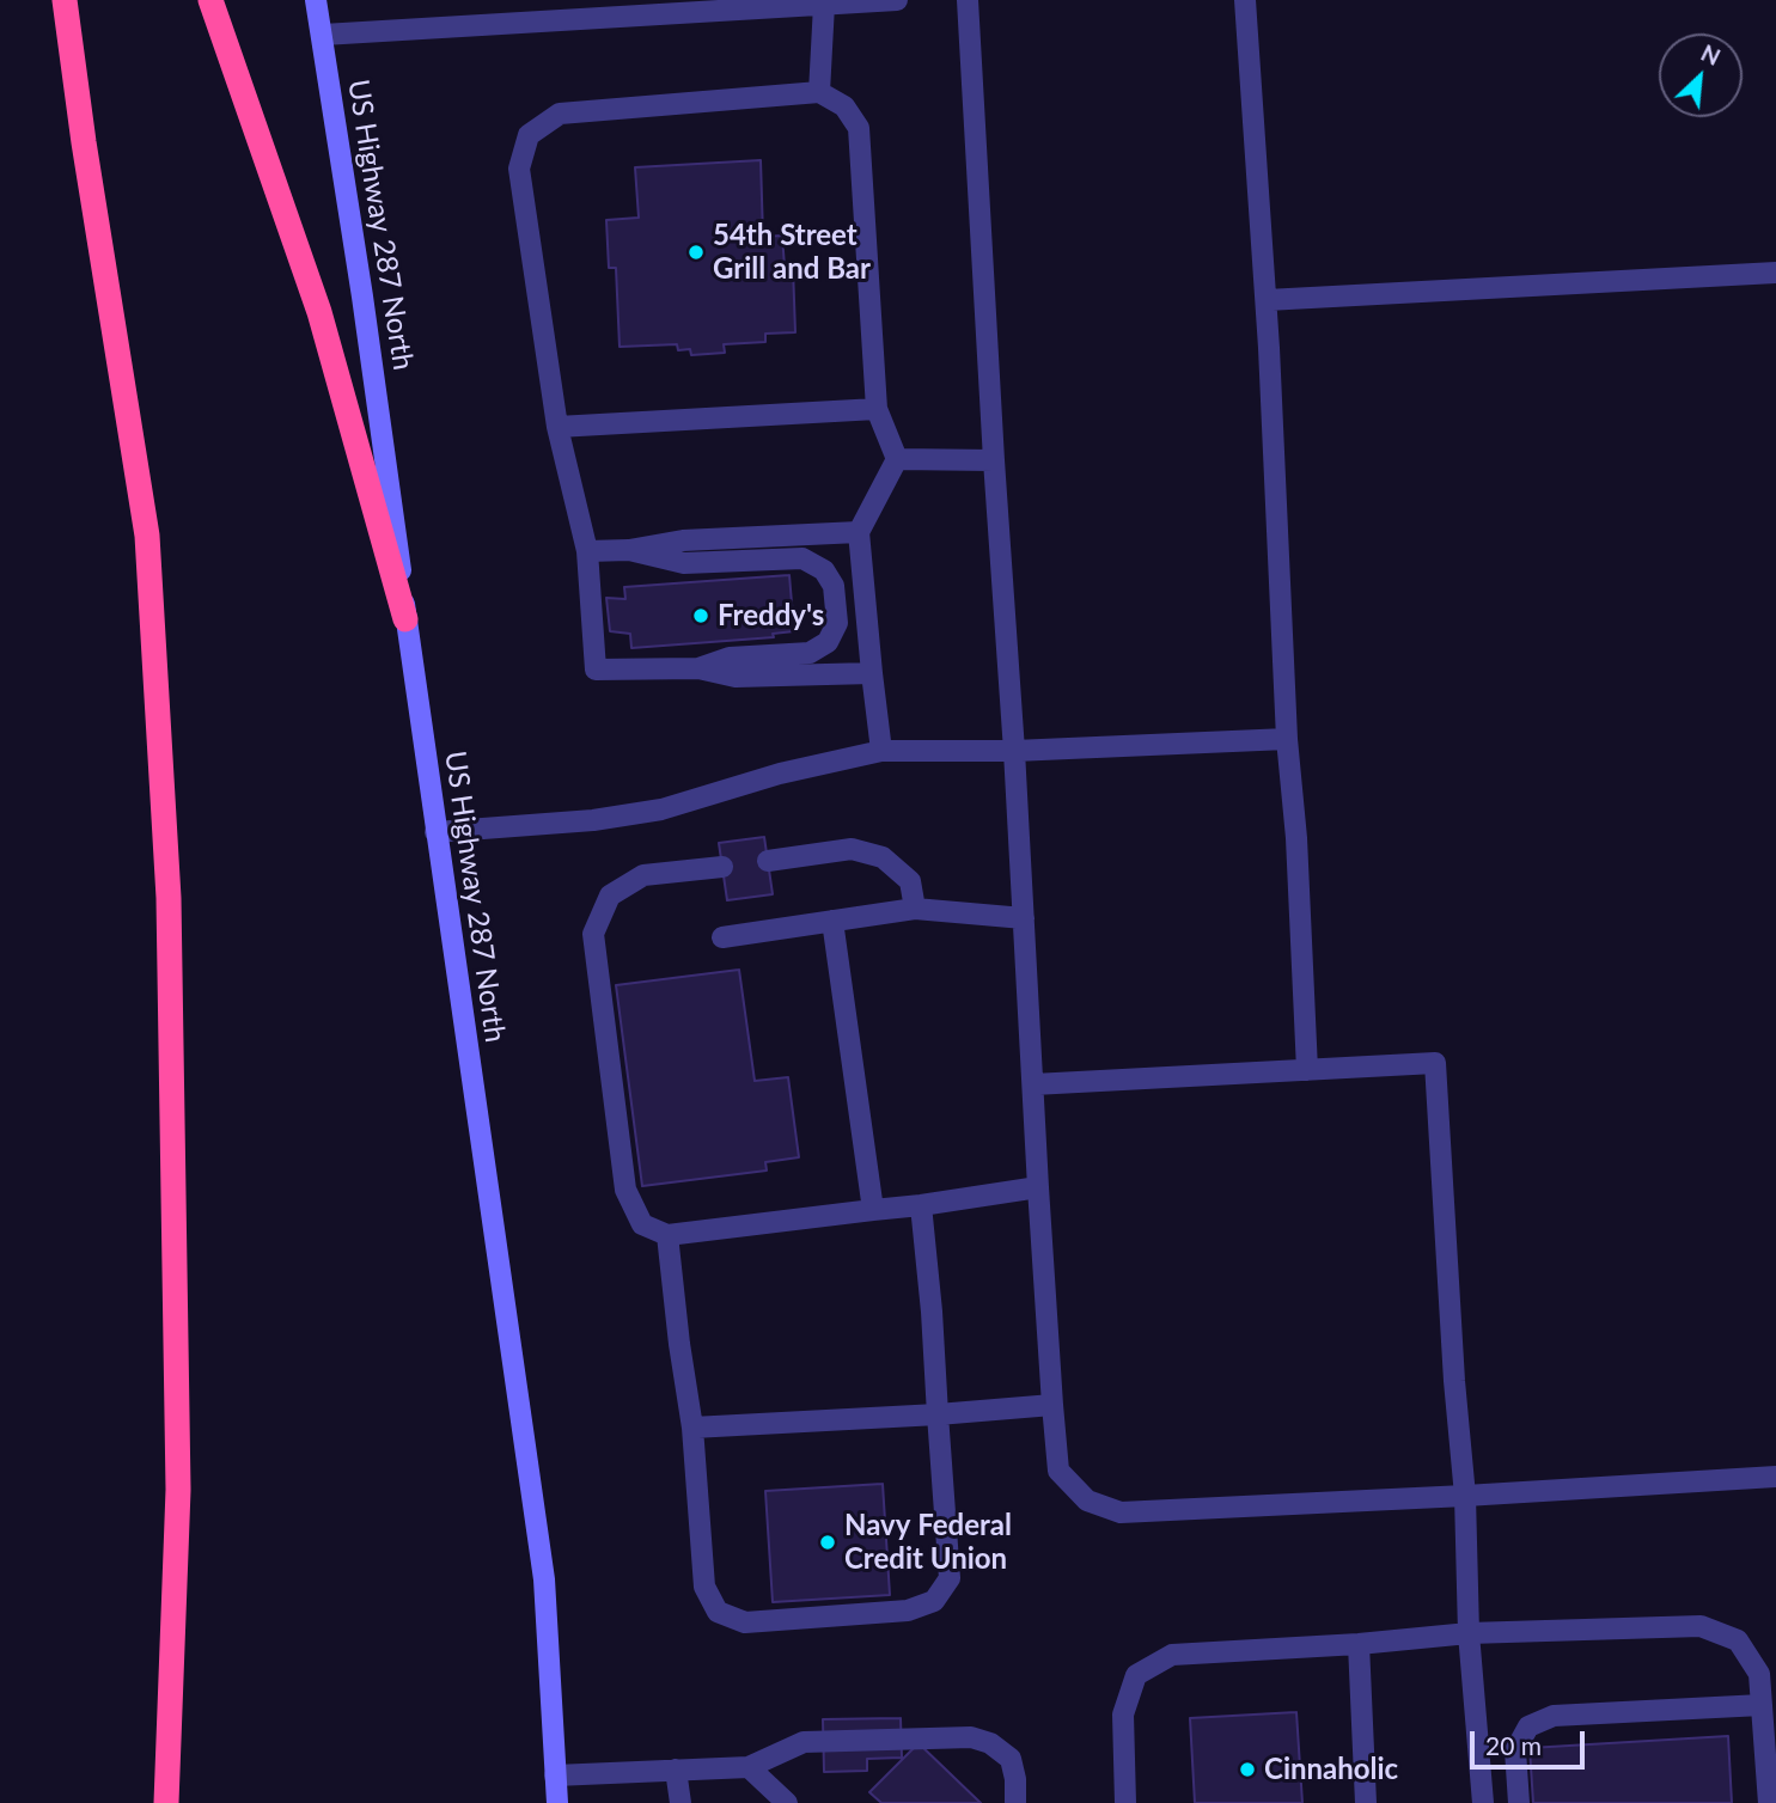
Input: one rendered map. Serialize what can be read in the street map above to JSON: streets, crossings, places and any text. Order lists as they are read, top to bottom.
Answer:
{
  "streets": {
    "main road": ["US Highway 287 North"]
  },
  "places": [
    "54th Street Grill and Bar",
    "Freddy's",
    "Navy Federal Credit Union",
    "Cinnaholic"
  ],
  "scale_bar": "20 m",
  "north": "top right"
}
